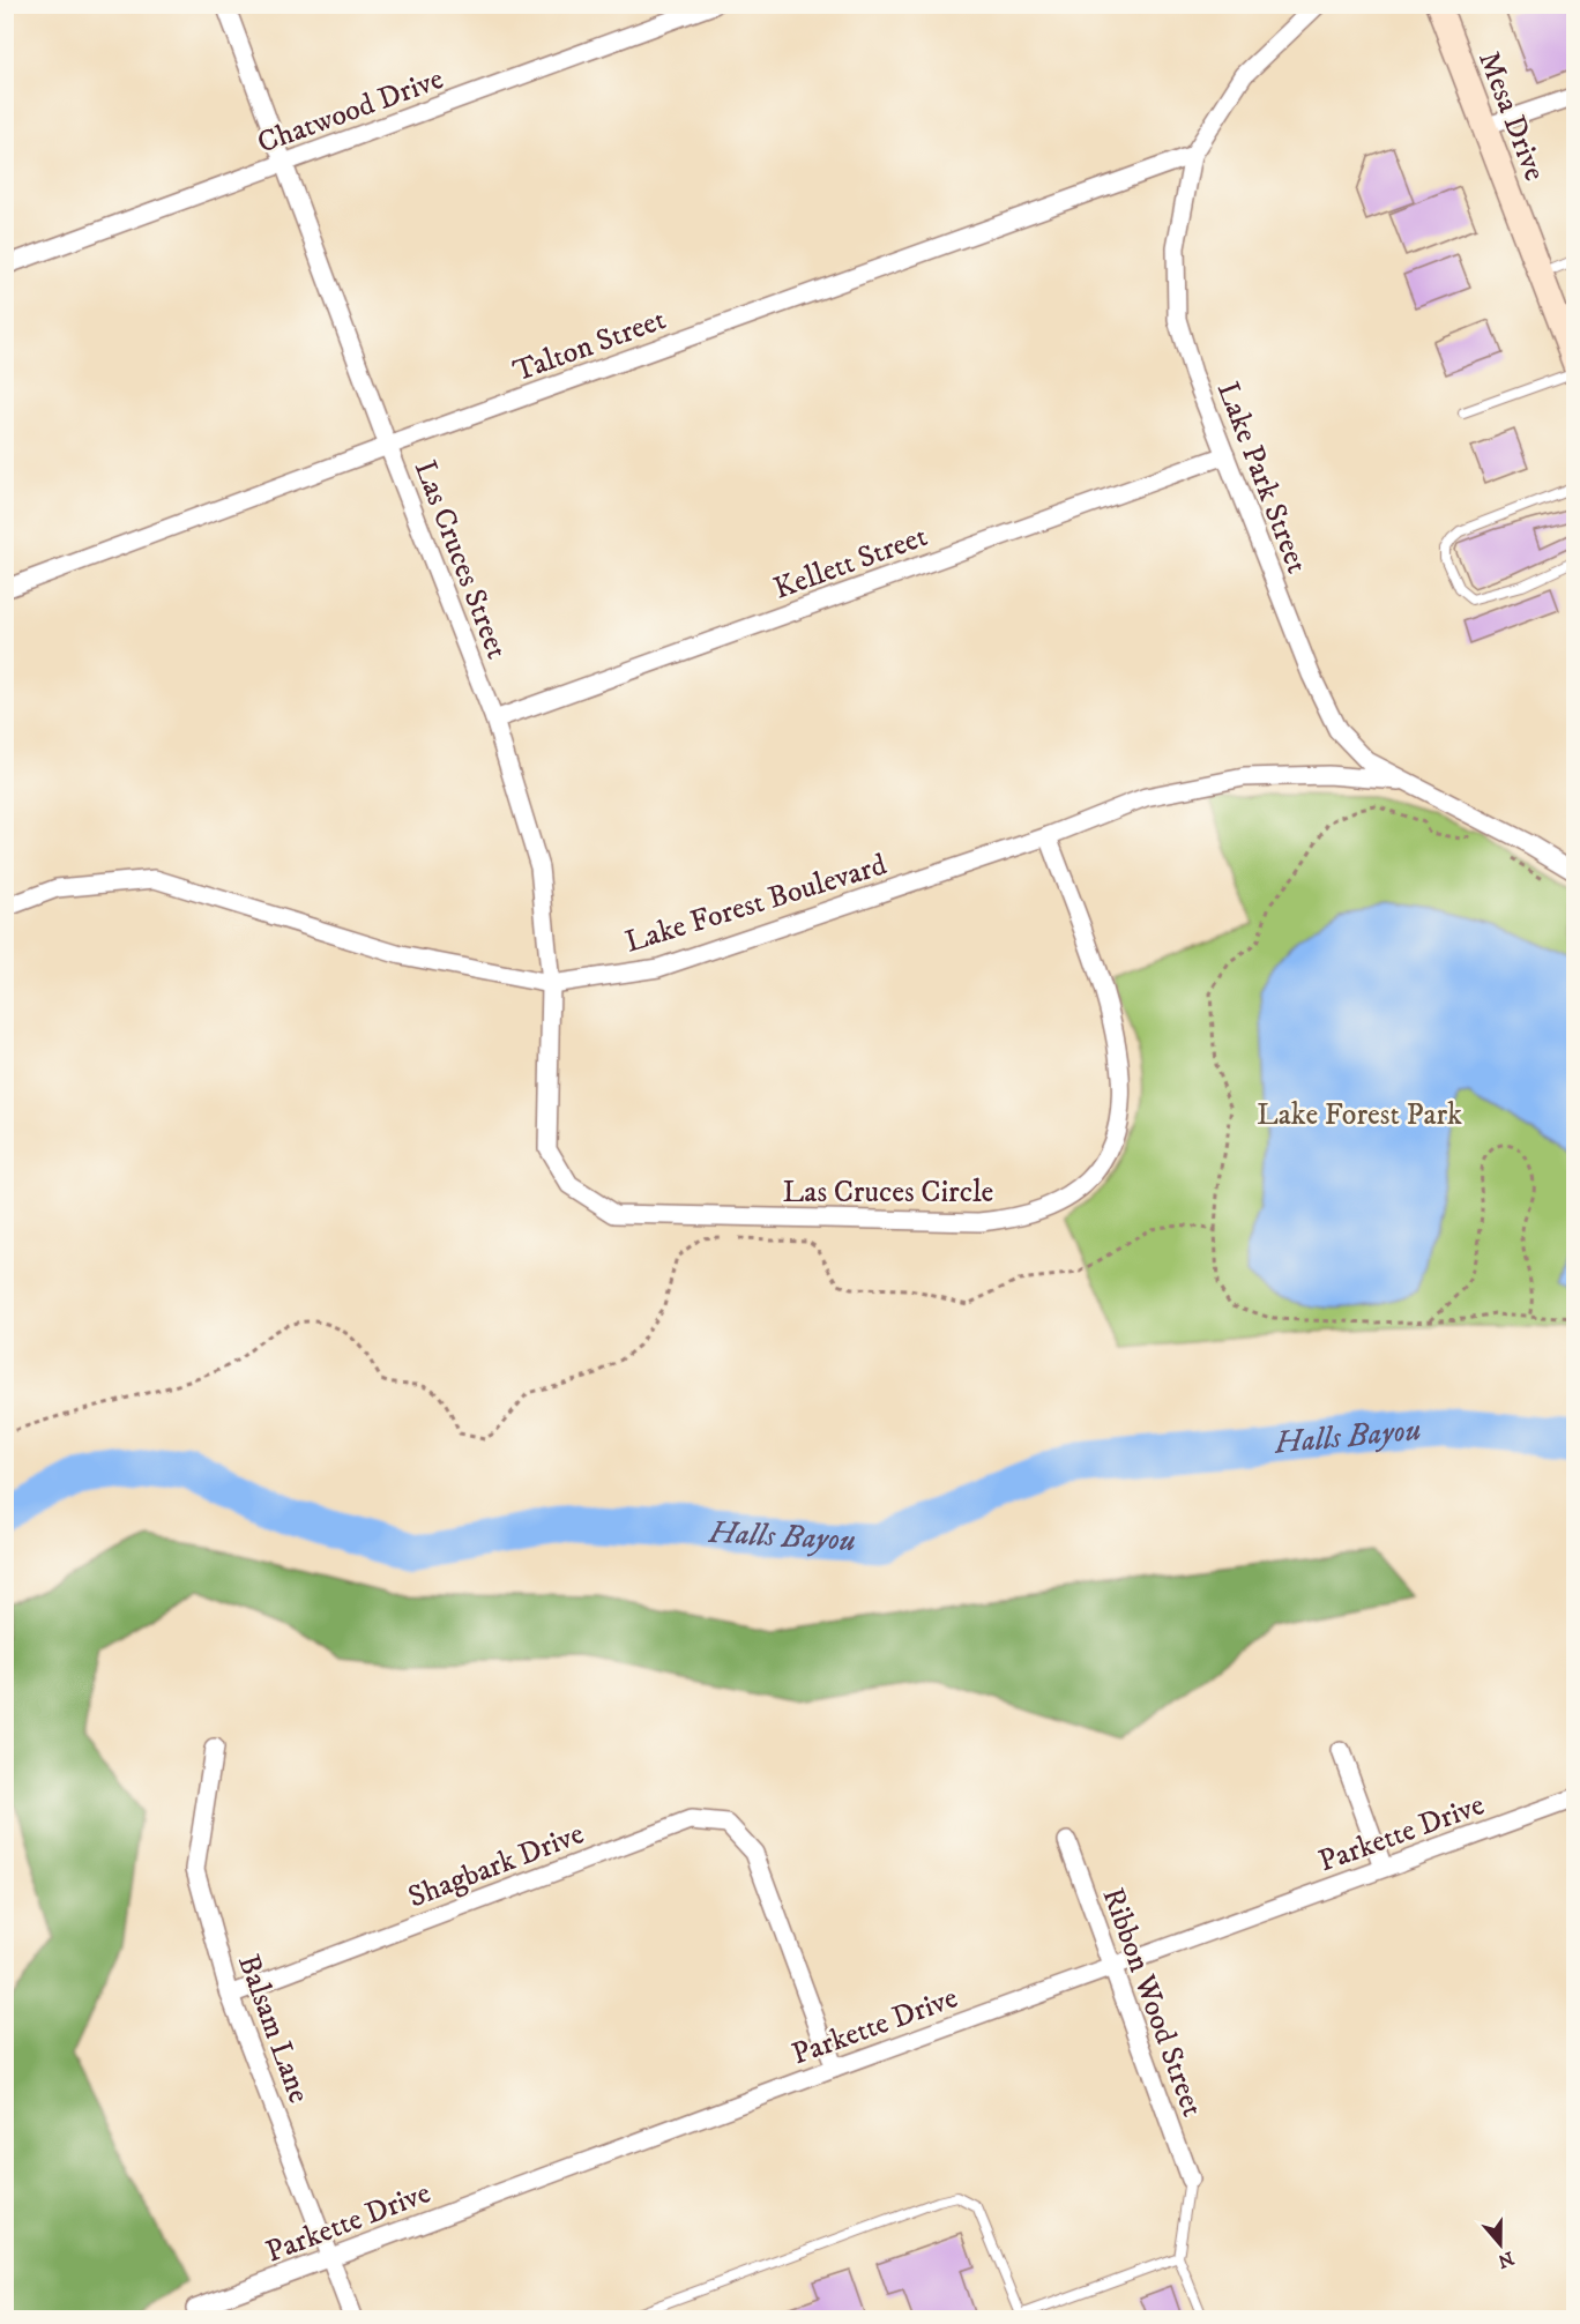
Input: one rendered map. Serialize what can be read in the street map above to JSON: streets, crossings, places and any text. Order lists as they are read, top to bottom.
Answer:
{
  "streets": {
    "main road": ["Mesa Drive"],
    "street": [
      "Chatwood Drive",
      "Talton Street",
      "Lake Park Street",
      "Las Cruces Street",
      "Kellett Street",
      "Lake Forest Boulevard",
      "Las Cruces Circle",
      "Parkette Drive",
      "Shagbark Drive",
      "Ribbon Wood Street",
      "Balsam Lane"
    ]
  },
  "crossings": [
    ["Chatwood Drive", "Las Cruces Street"],
    ["Talton Street", "Lake Park Street"],
    ["Talton Street", "Las Cruces Street"],
    ["Lake Park Street", "Kellett Street"],
    ["Lake Park Street", "Lake Forest Boulevard"],
    ["Las Cruces Street", "Kellett Street"],
    ["Las Cruces Street", "Lake Forest Boulevard"],
    ["Las Cruces Street", "Las Cruces Circle"],
    ["Lake Forest Boulevard", "Las Cruces Circle"],
    ["Parkette Drive", "Shagbark Drive"],
    ["Parkette Drive", "Ribbon Wood Street"],
    ["Parkette Drive", "Balsam Lane"],
    ["Shagbark Drive", "Balsam Lane"]
  ],
  "water": ["Halls Bayou"],
  "parks": ["Lake Forest Park"],
  "north": "bottom"
}
